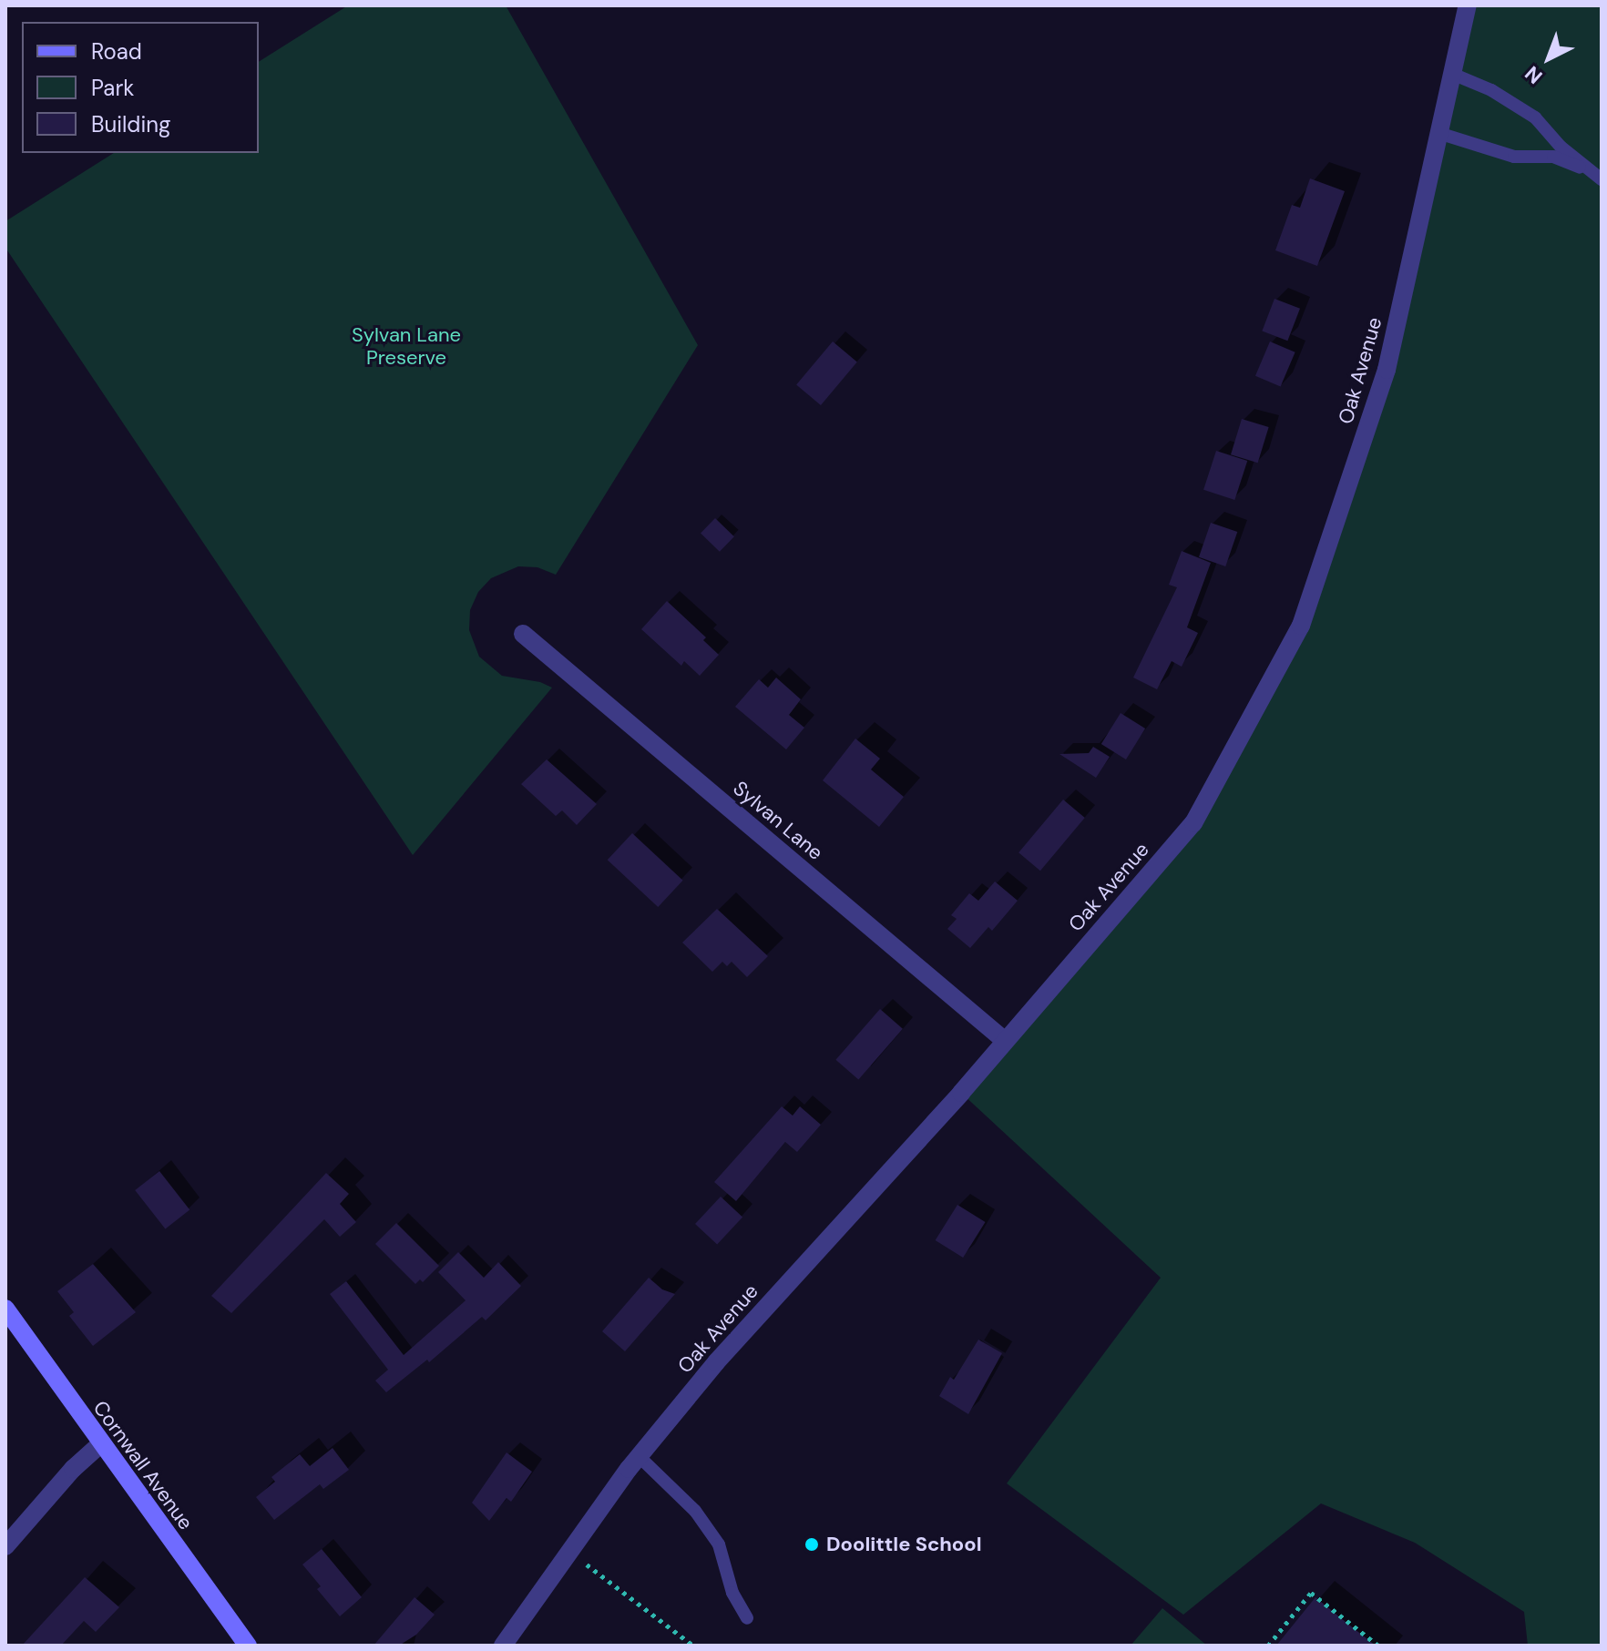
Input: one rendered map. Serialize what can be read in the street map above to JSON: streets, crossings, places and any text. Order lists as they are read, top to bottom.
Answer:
{
  "streets": {
    "street": ["Oak Avenue", "Sylvan Lane", "Cornwall Avenue"]
  },
  "crossings": [
    ["Oak Avenue", "Sylvan Lane"]
  ],
  "parks": ["Sylvan Lane Preserve"],
  "places": ["Doolittle School"],
  "legend": ["Road", "Park", "Building"],
  "north": "bottom left"
}
